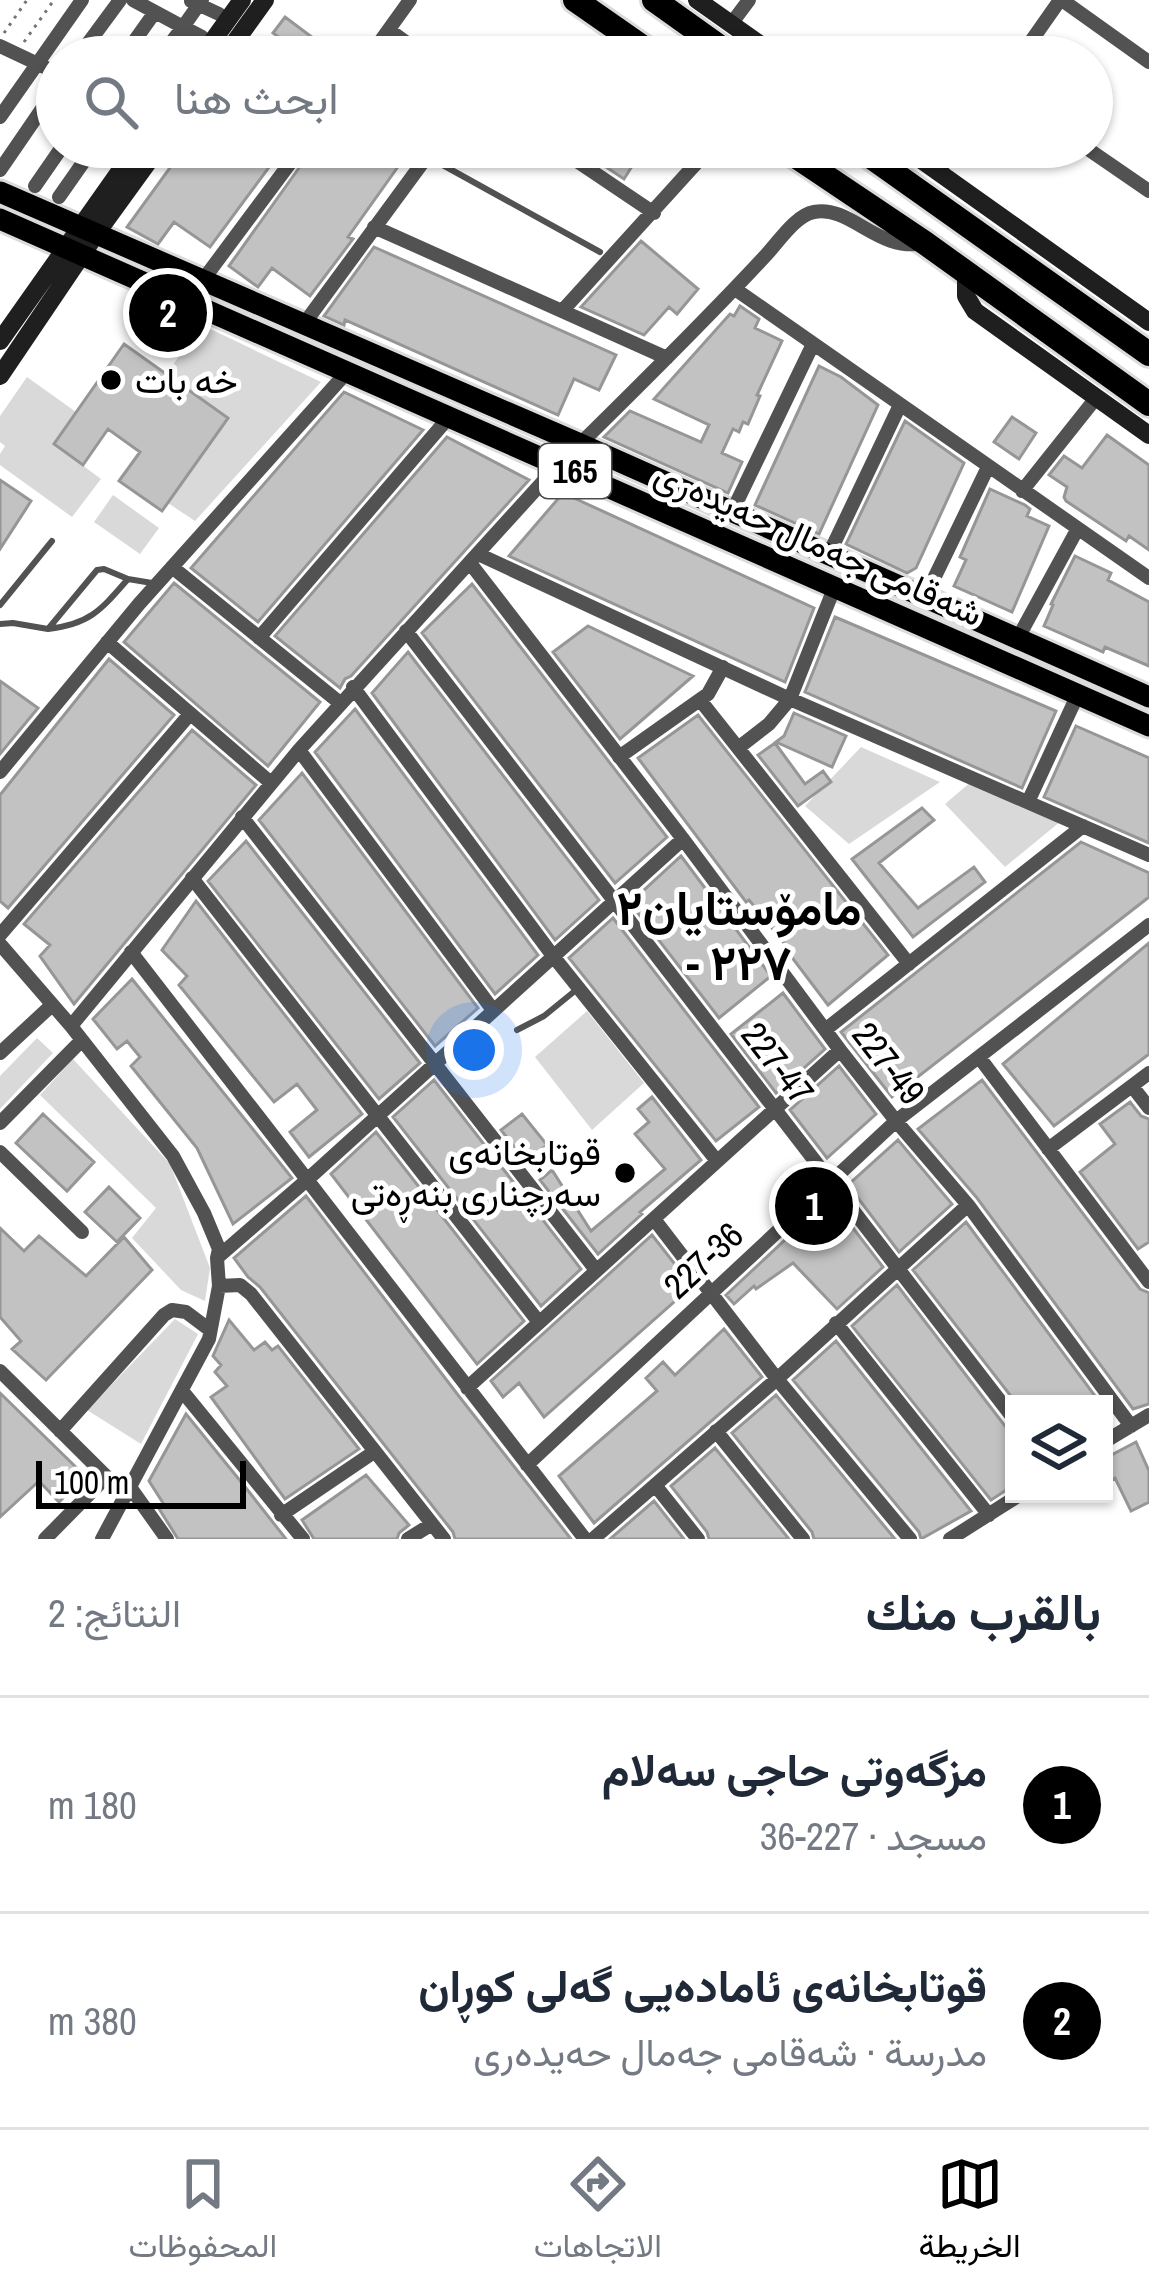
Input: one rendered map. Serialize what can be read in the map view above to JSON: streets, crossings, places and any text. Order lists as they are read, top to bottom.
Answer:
{
  "streets": {
    "main road": ["165", "شەقامی جەمال حەیدەری"],
    "street": ["227-47", "227-49", "227-36"]
  },
  "crossings": [
    ["227-47", "227-36"],
    ["227-49", "227-36"]
  ],
  "districts": ["مامۆستایان٢ - ٢٢٧"],
  "places": ["خه بات", "قوتابخانەی سەرچناری بنەڕەتی"],
  "scale_bar": "100 m",
  "page": {
    "search": "ابحث هنا",
    "pins": ["2", "1"],
    "scale": "100 m",
    "heading": ["بالقرب منك", "النتائج: 2"],
    "list": [
      {
        "mark": "1",
        "name": "مزگەوتی حاجی سەلام",
        "note": "مسجد · 227-36",
        "value": "180 m"
      },
      {
        "mark": "2",
        "name": "قوتابخانەی ئامادەیی گەلی کوڕان",
        "note": "مدرسة · شەقامی جەمال حەیدەری",
        "value": "380 m"
      }
    ],
    "nav": ["الخريطة", "الاتجاهات", "المحفوظات"]
  }
}
